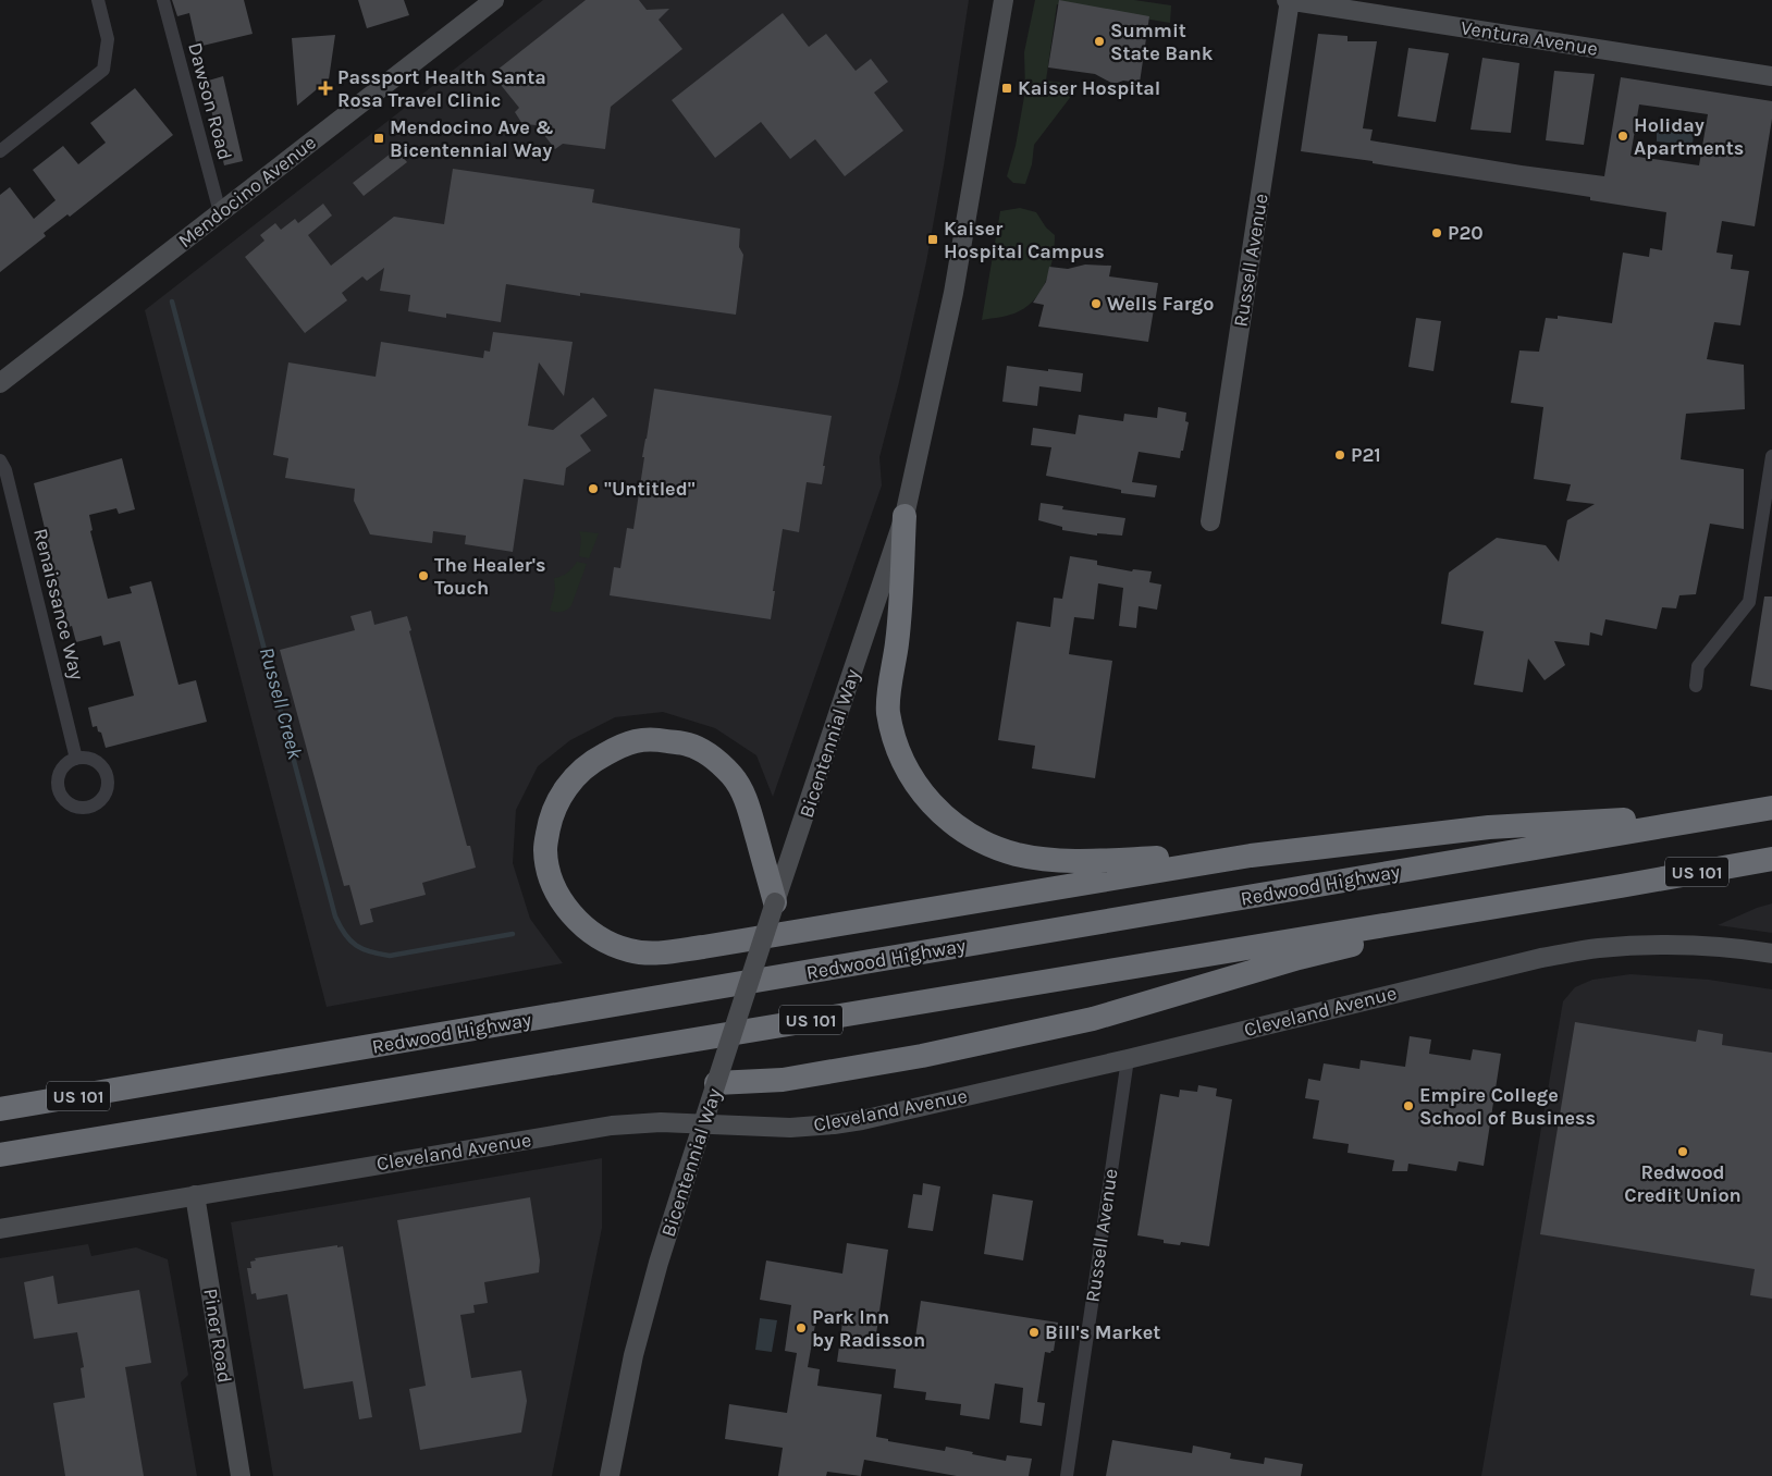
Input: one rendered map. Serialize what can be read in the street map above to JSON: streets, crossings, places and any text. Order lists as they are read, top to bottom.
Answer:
{
  "streets": {
    "highway": ["US 101", "Redwood Highway"],
    "main road": [
      "Ventura Avenue",
      "Mendocino Avenue",
      "Russell Avenue",
      "Bicentennial Way",
      "Cleveland Avenue",
      "Piner Road"
    ],
    "street": ["Dawson Road", "Renaissance Way"]
  },
  "crossings": [
    ["Ventura Avenue", "Russell Avenue"],
    ["Dawson Road", "Mendocino Avenue"],
    ["Russell Avenue", "Cleveland Avenue"],
    ["Cleveland Avenue", "Piner Road"]
  ],
  "water": ["Russell Creek"],
  "places": {
    "other": [
      "Summit State Bank",
      "Holiday Apartments",
      "P20",
      "Wells Fargo",
      "P21",
      "\"Untitled\"",
      "The Healer's Touch",
      "Empire College School of Business",
      "Redwood Credit Union",
      "Park Inn by Radisson",
      "Bill's Market"
    ],
    "health": ["Passport Health Santa Rosa Travel Clinic"],
    "transit": ["Kaiser Hospital", "Mendocino Ave & Bicentennial Way", "Kaiser Hospital Campus"]
  }
}
